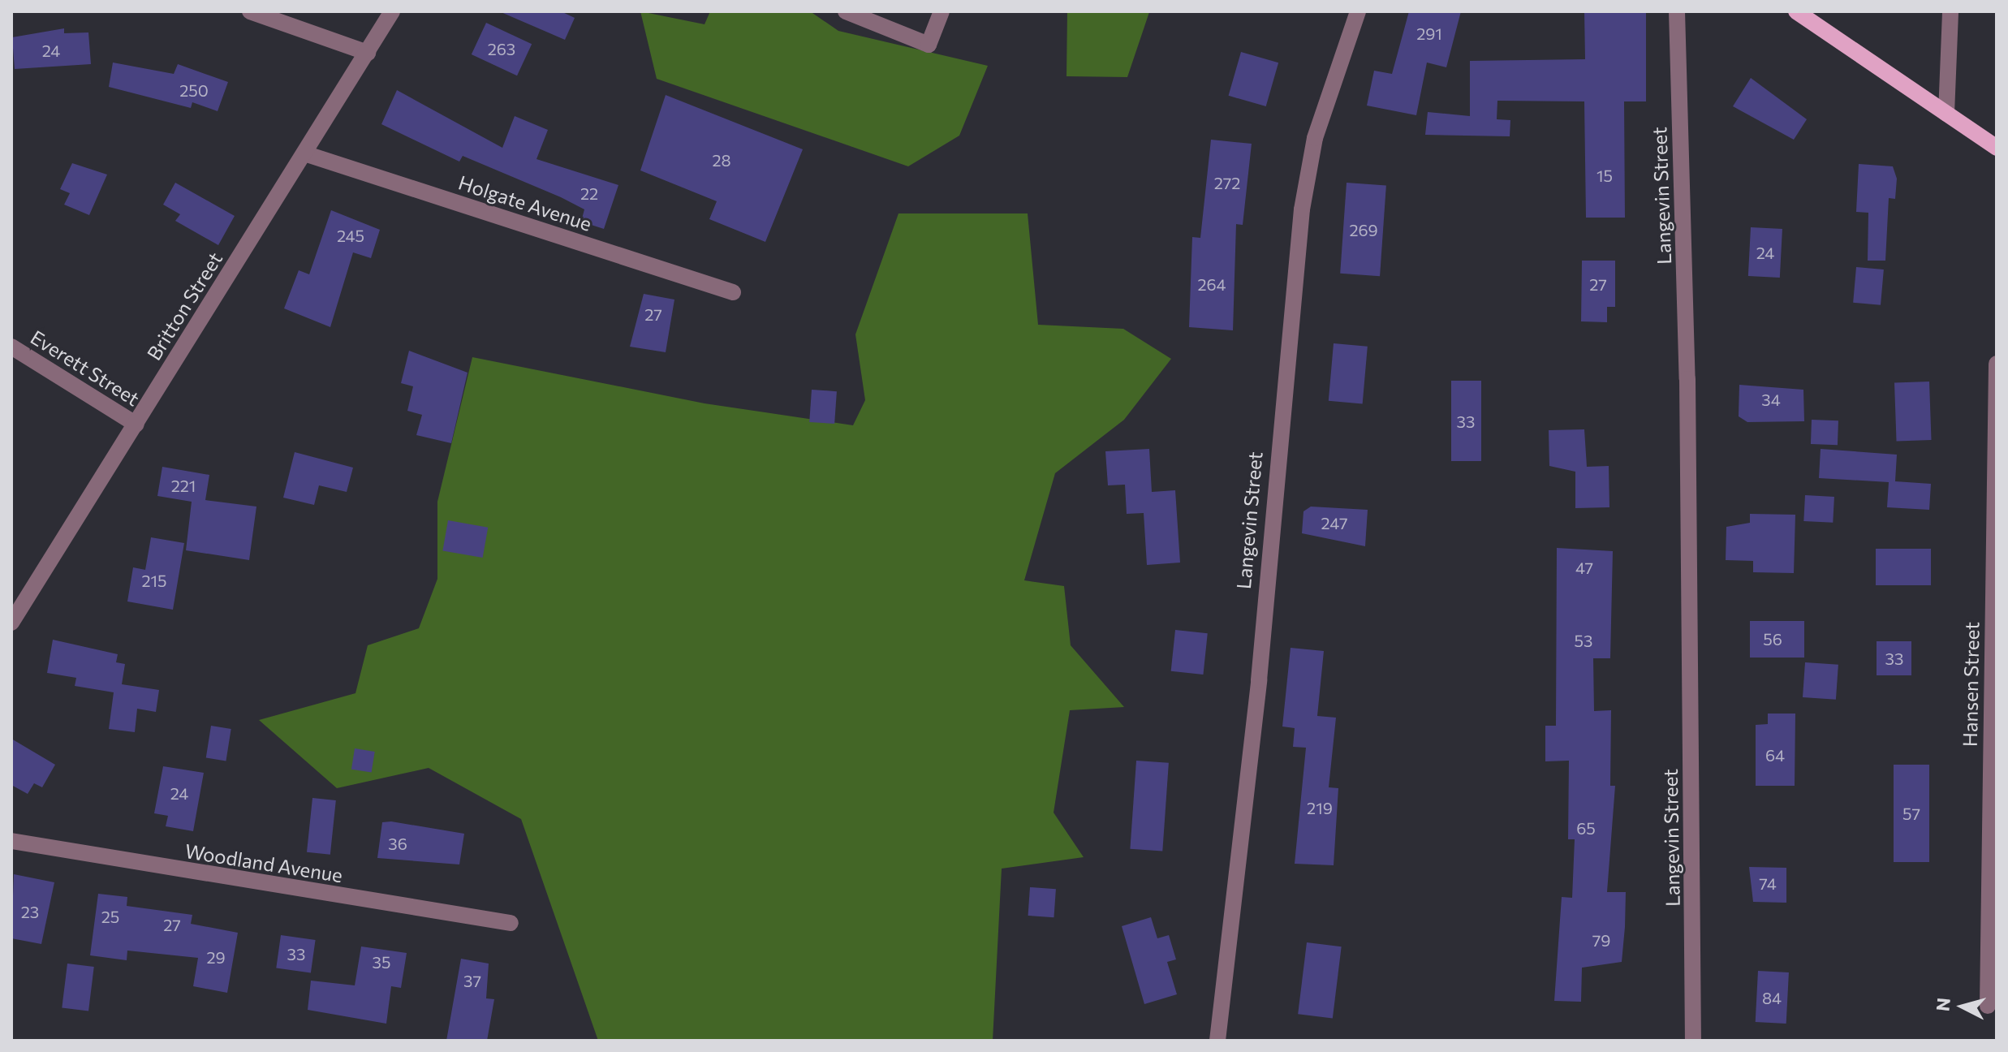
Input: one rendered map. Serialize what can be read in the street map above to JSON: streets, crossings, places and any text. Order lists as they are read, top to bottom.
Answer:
{
  "streets": {
    "street": [
      "Langevin Street",
      "Holgate Avenue",
      "Britton Street",
      "Everett Street",
      "Hansen Street",
      "Woodland Avenue"
    ]
  },
  "crossings": [
    ["Holgate Avenue", "Britton Street"],
    ["Britton Street", "Everett Street"]
  ],
  "house_numbers": [
    "291",
    "263",
    "24",
    "250",
    "28",
    "15",
    "272",
    "22",
    "269",
    "245",
    "24",
    "264",
    "27",
    "27",
    "34",
    "33",
    "221",
    "247",
    "47",
    "215",
    "56",
    "53",
    "33",
    "64",
    "24",
    "219",
    "57",
    "65",
    "36",
    "74",
    "23",
    "25",
    "27",
    "79",
    "33",
    "29",
    "35",
    "37",
    "84"
  ],
  "north": "left"
}
